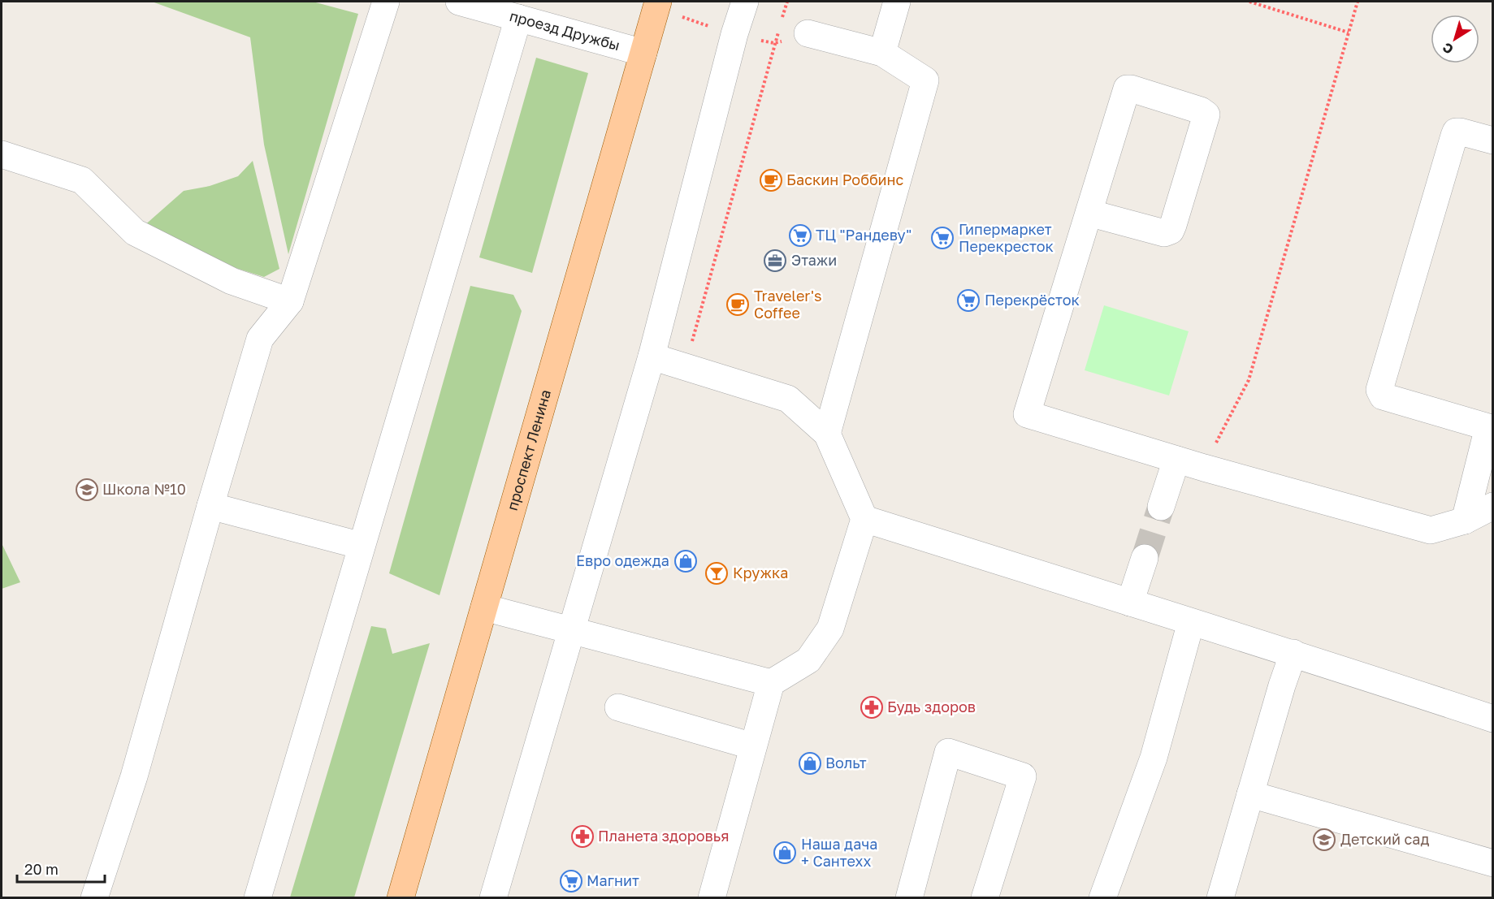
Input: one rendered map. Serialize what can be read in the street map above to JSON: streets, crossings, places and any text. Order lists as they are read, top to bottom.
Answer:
{
  "streets": {
    "main road": ["проспект Ленина"],
    "street": ["проезд Дружбы"]
  },
  "crossings": [
    ["проезд Дружбы", "проспект Ленина"]
  ],
  "places": {
    "cafe": ["Баскин Роббинс", "Traveler's Coffee"],
    "supermarket": [
      "ТЦ \"Рандеву\"",
      "Гипермаркет Перекресток",
      "Перекрёсток",
      "Магнит"
    ],
    "office": ["Этажи"],
    "school or university": ["Школа №10", "Детский сад"],
    "shop": ["Евро одежда", "Вольт", "Наша дача + Сантехх"],
    "bar": ["Кружка"],
    "pharmacy": ["Будь здоров", "Планета здоровья"]
  },
  "scale_bar": "20 m",
  "north": "bottom left"
}
